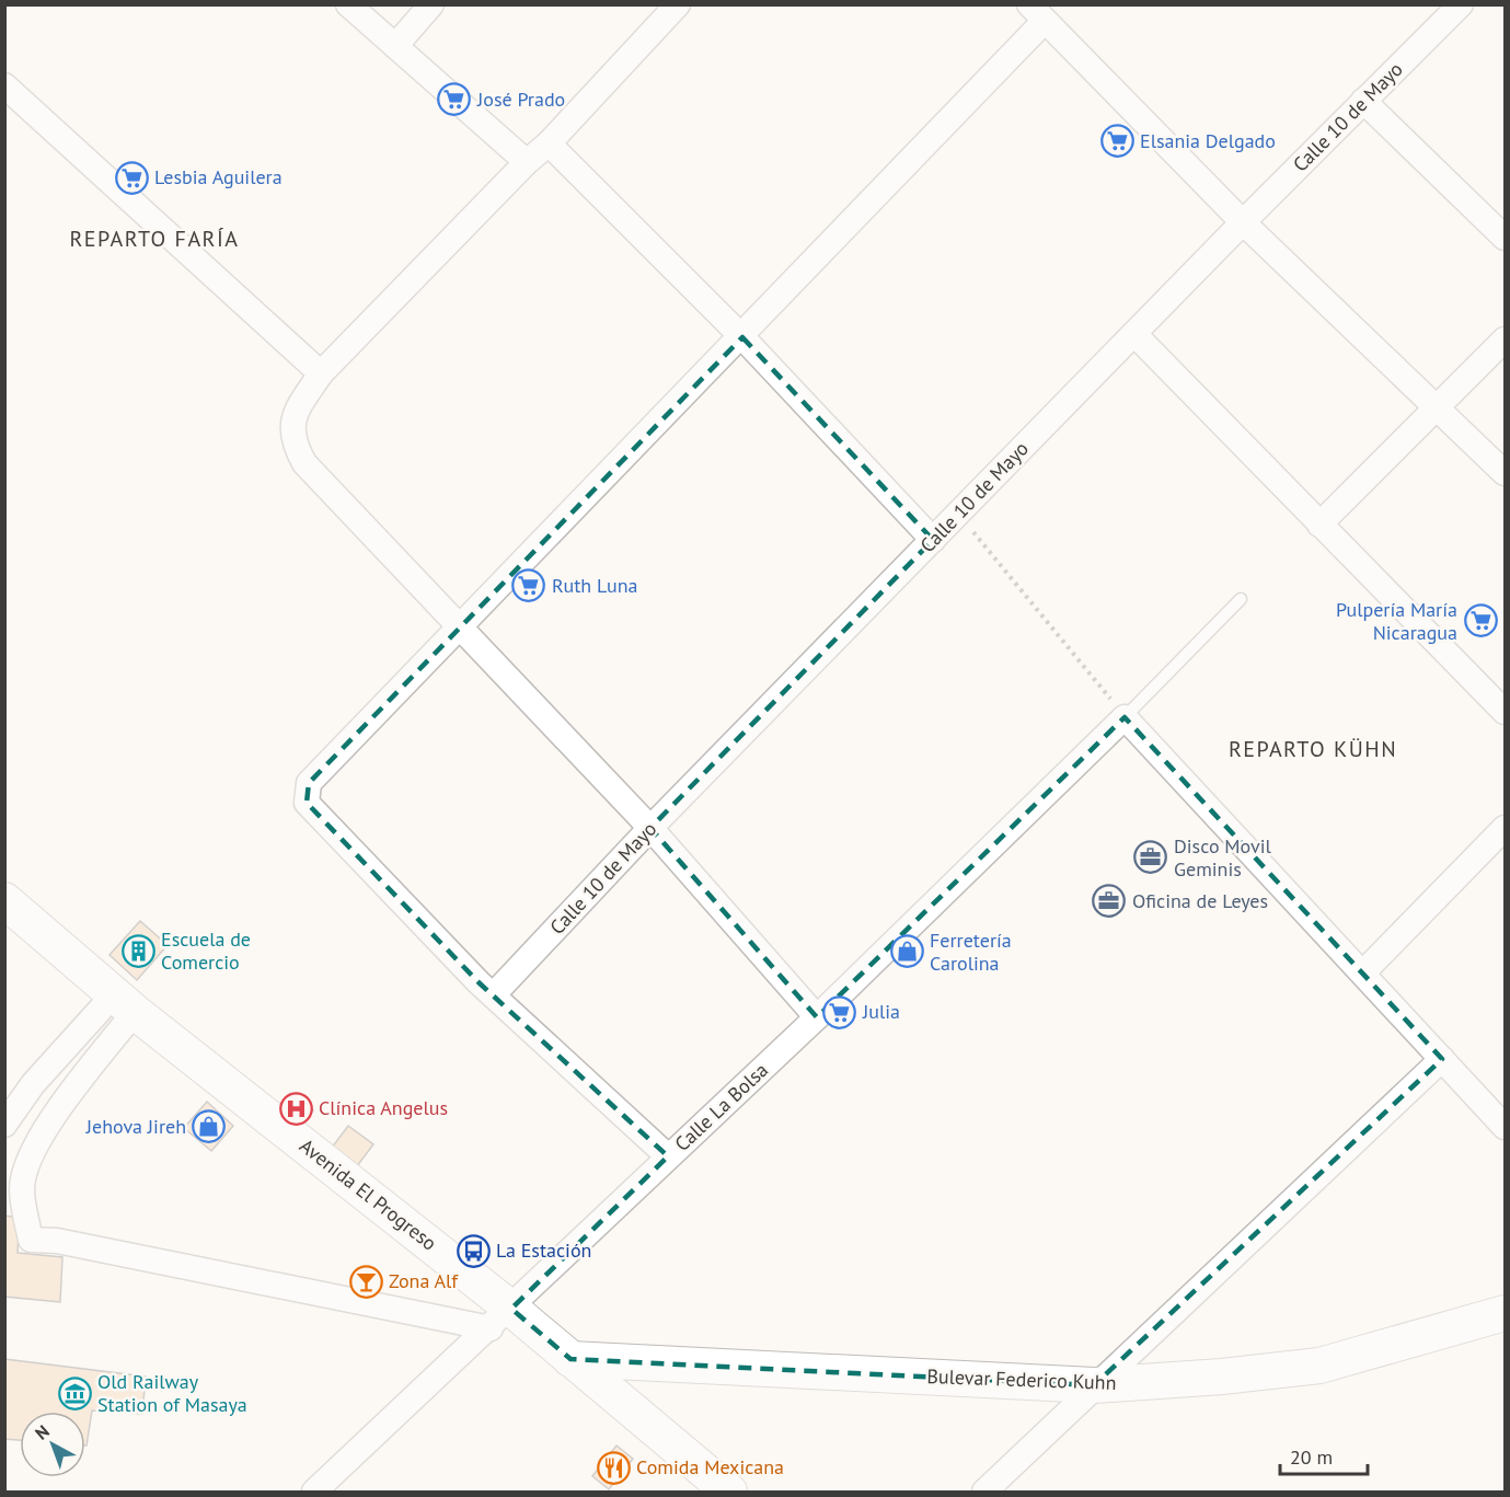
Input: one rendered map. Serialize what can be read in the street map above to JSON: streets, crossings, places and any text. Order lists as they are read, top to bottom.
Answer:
{
  "streets": {
    "street": [
      "Calle 10 de Mayo",
      "Calle La Bolsa",
      "Avenida El Progreso",
      "Bulevar Federico Kuhn"
    ]
  },
  "crossings": [
    ["Calle La Bolsa", "Avenida El Progreso"],
    ["Avenida El Progreso", "Bulevar Federico Kuhn"]
  ],
  "districts": ["REPARTO FARÍA", "REPARTO KÜHN"],
  "places": {
    "supermarket": [
      "José Prado",
      "Elsania Delgado",
      "Lesbia Aguilera",
      "Ruth Luna",
      "Pulpería María Nicaragua",
      "Julia"
    ],
    "office": ["Disco Movil Geminis", "Oficina de Leyes"],
    "building": ["Escuela de Comercio"],
    "shop": ["Ferretería Carolina", "Jehova Jireh"],
    "hospital": ["Clínica Angelus"],
    "bus stop": ["La Estación"],
    "bar": ["Zona Alf"],
    "museum": ["Old Railway Station of Masaya"],
    "restaurant": ["Comida Mexicana"]
  },
  "scale_bar": "20 m",
  "north": "top left"
}
